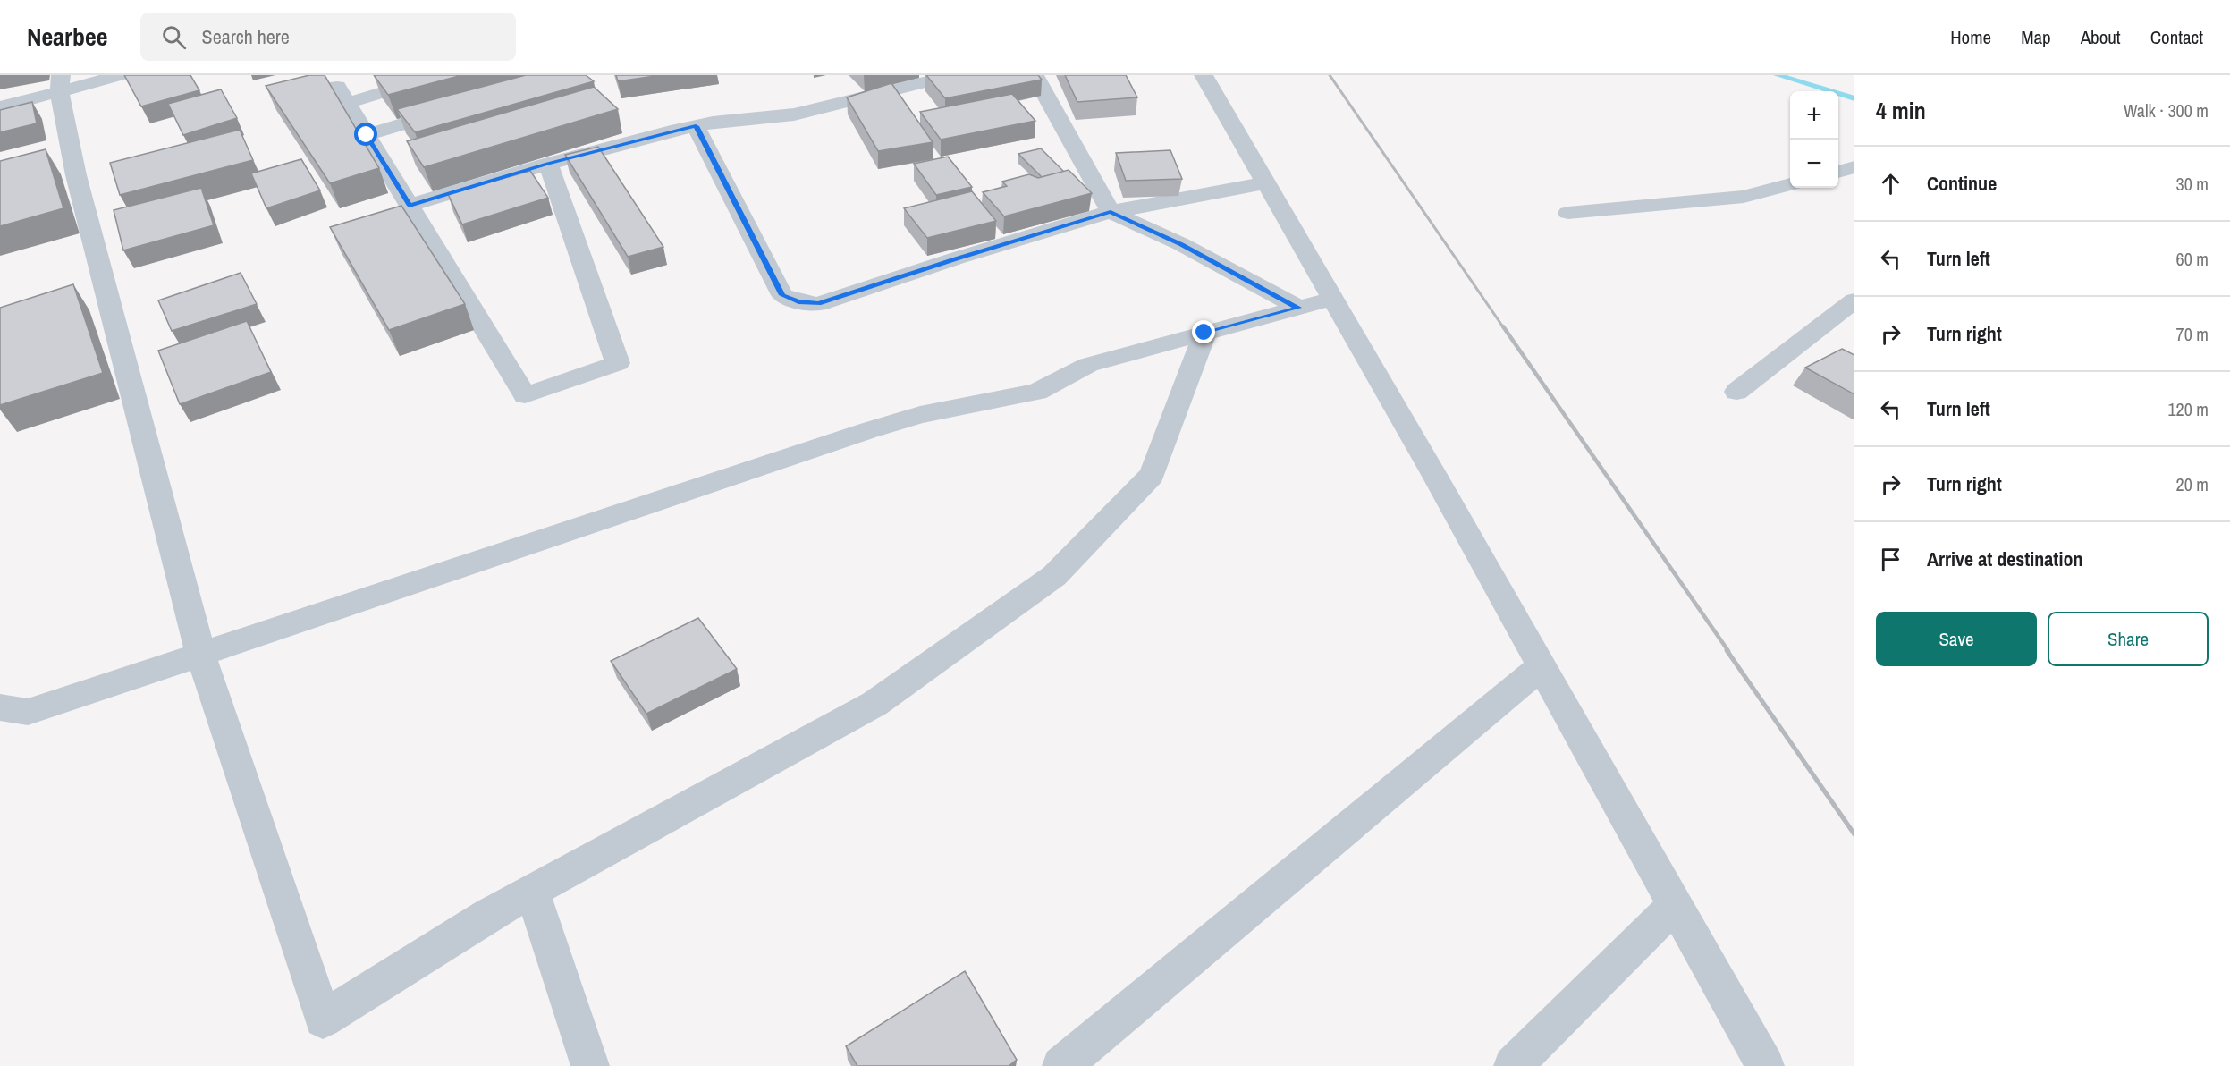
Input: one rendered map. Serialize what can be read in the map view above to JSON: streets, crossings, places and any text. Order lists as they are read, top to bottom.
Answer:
{
  "page": {
    "header": "Nearbee",
    "search": "Search here",
    "nav": [
      "Home",
      "Map",
      "About",
      "Contact"
    ],
    "heading": ["4 min", "Walk · 300 m"],
    "map_buttons": ["+", "−"],
    "list": [
      ["Continue", "30 m"],
      ["Turn left", "60 m"],
      ["Turn right", "70 m"],
      ["Turn left", "120 m"],
      ["Turn right", "20 m"],
      "Arrive at destination"
    ],
    "buttons": ["Save", "Share"]
  }
}
